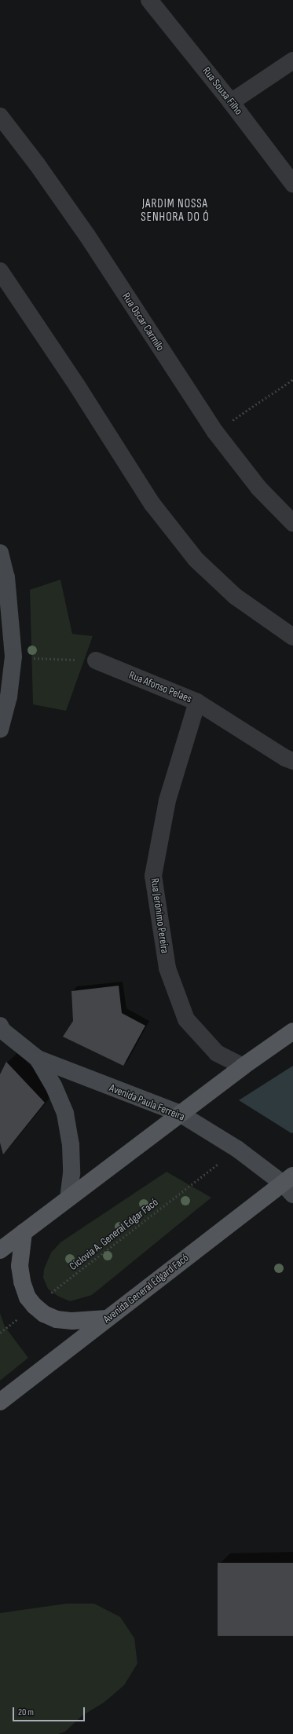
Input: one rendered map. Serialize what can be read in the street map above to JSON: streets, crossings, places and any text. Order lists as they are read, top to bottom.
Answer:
{
  "streets": {
    "main road": ["Avenida Paula Ferreira", "Avenida General Edgard Facó"],
    "street": [
      "Rua Sousa Filho",
      "Rua Oscar Carmilo",
      "Rua Afonso Pelaes",
      "Rua Jerônimo Pereira"
    ],
    "path": ["Ciclovia A. General Edgar Facó"]
  },
  "crossings": [
    ["Rua Afonso Pelaes", "Rua Jerônimo Pereira"],
    ["Avenida Paula Ferreira", "Ciclovia A. General Edgar Facó"],
    ["Avenida Paula Ferreira", "Avenida General Edgard Facó"]
  ],
  "districts": ["JARDIM NOSSA SENHORA DO Ó"],
  "scale_bar": "20 m"
}
